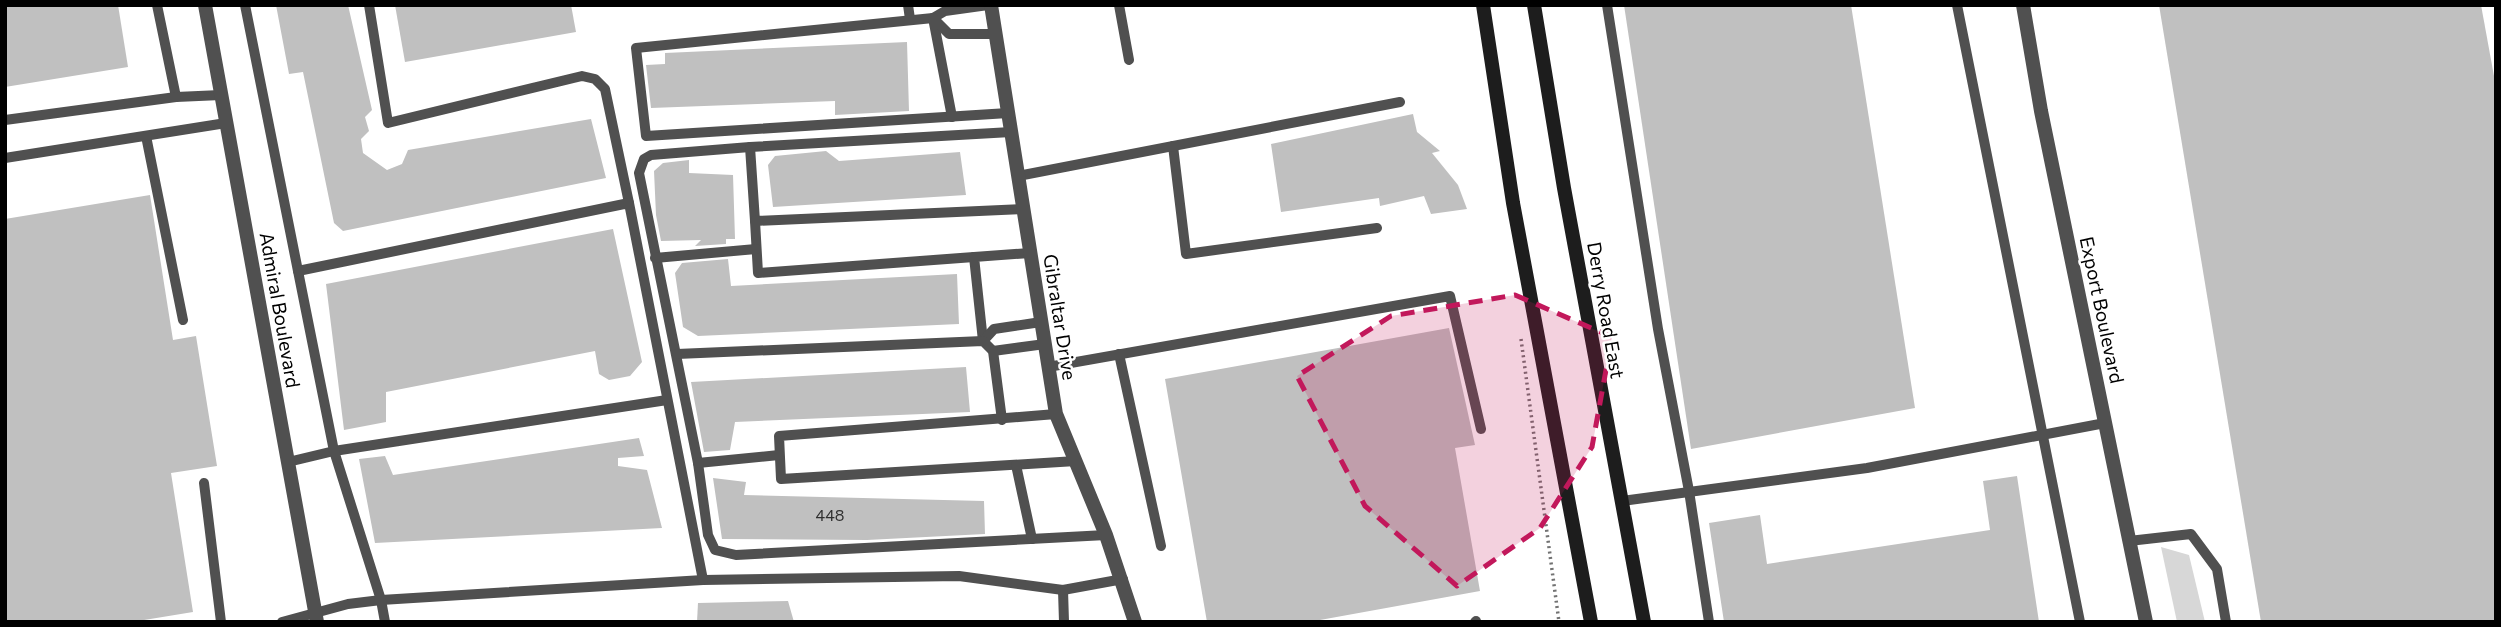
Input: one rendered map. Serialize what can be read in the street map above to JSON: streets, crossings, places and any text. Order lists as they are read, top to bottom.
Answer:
{
  "streets": {
    "main road": ["Derry Road East"],
    "street": ["Admiral Boulevard", "Export Boulevard", "Gibraltar Drive"]
  },
  "house_numbers": ["448"]
}
